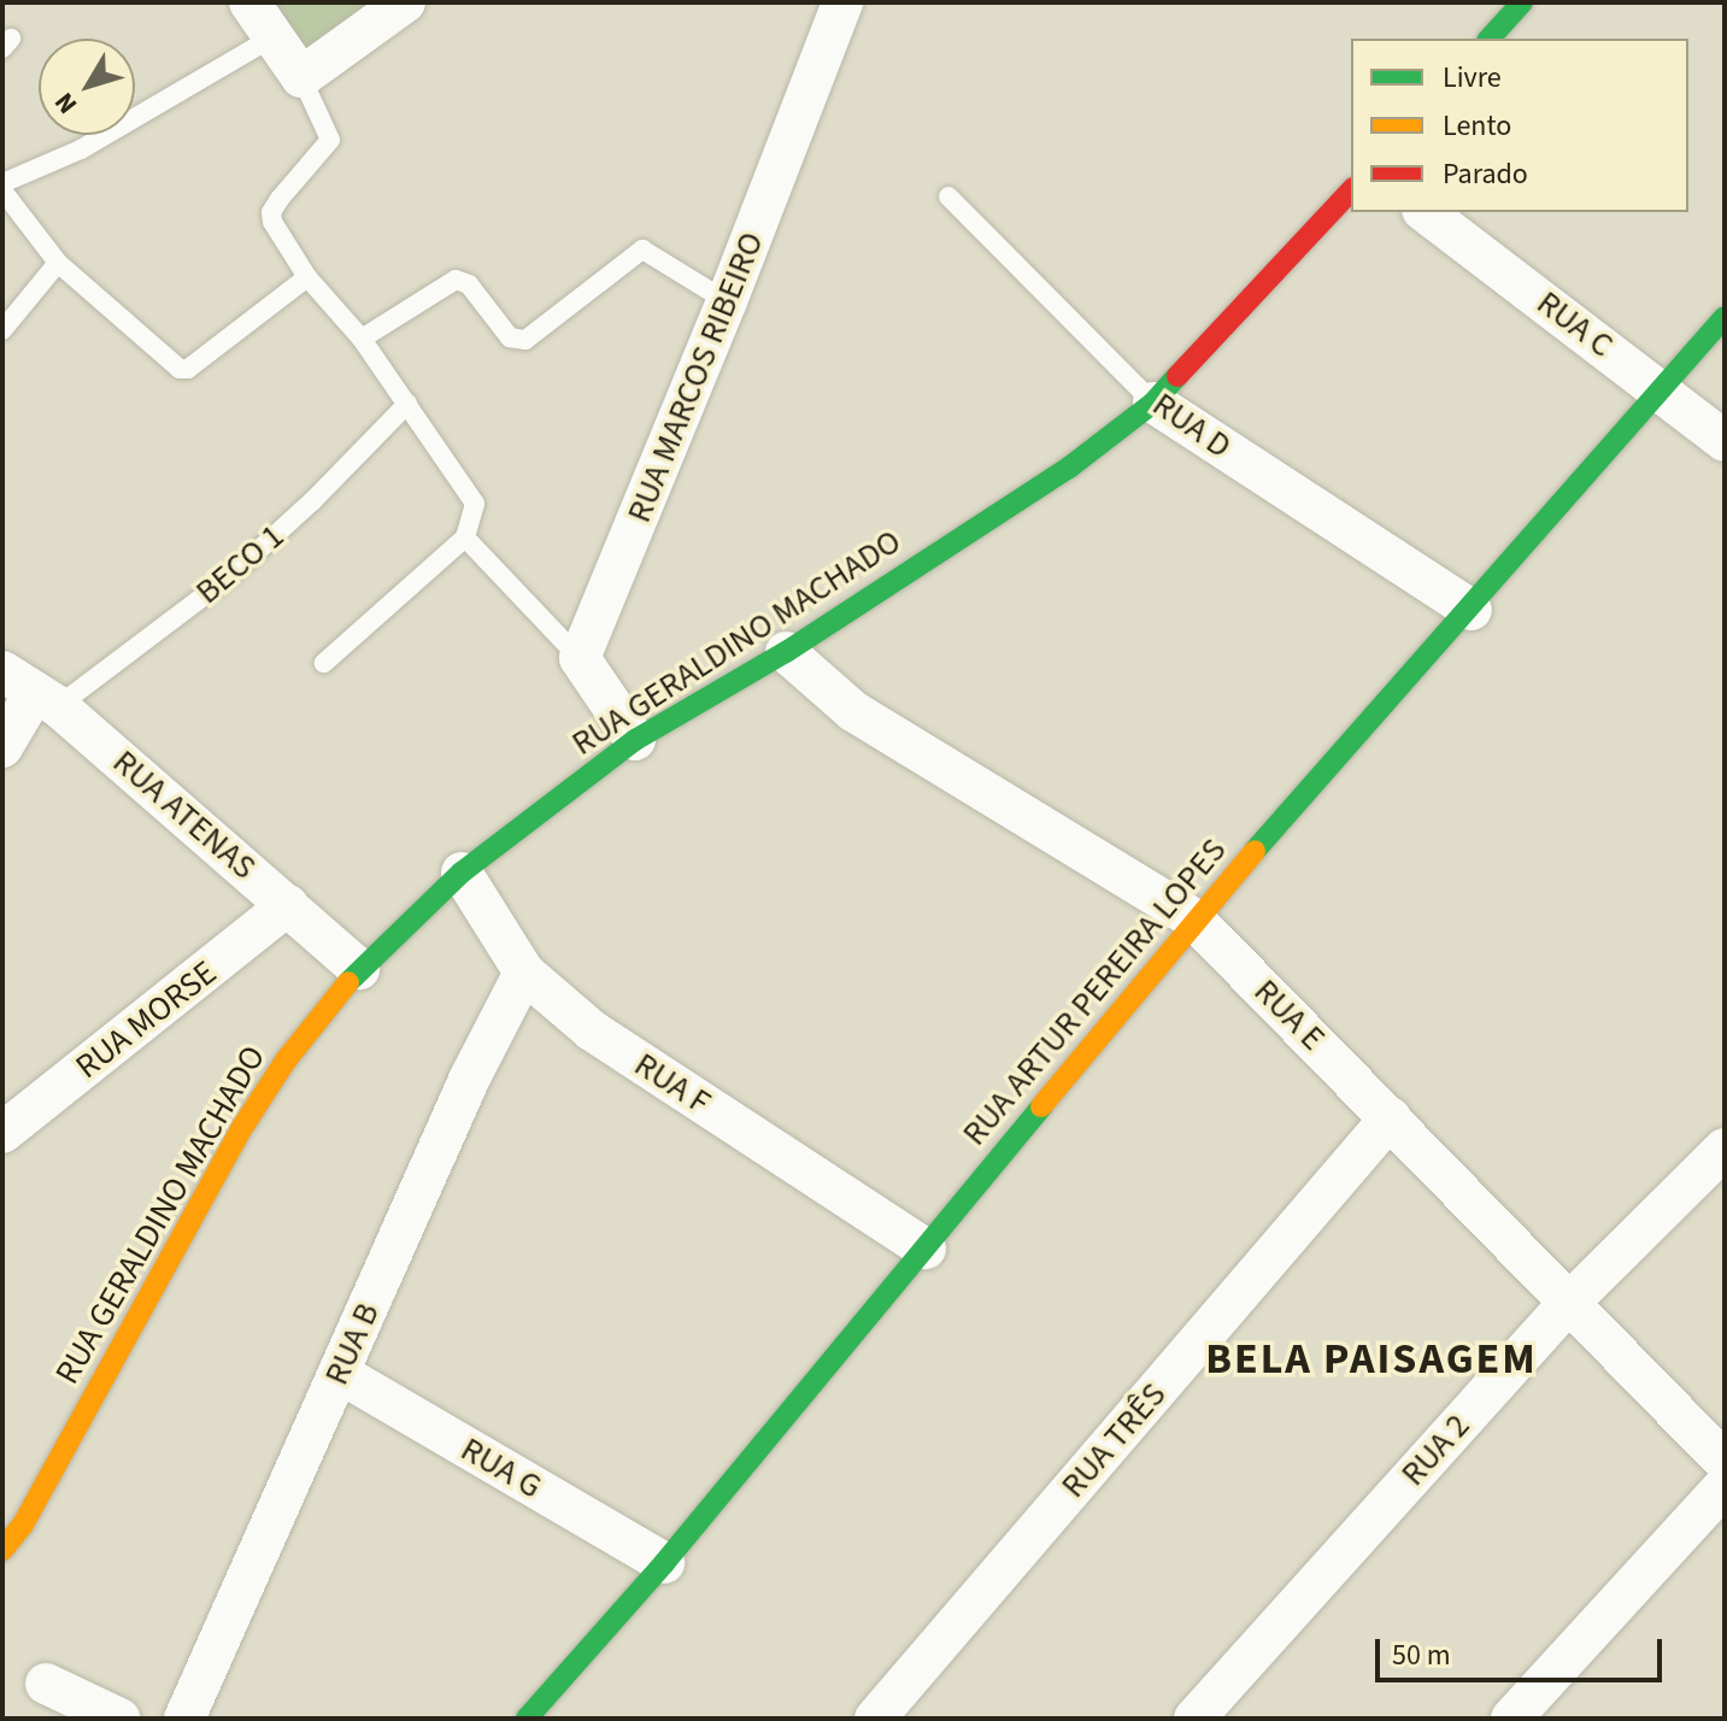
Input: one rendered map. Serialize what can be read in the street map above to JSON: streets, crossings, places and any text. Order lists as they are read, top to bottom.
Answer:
{
  "streets": {
    "street": [
      "RUA C",
      "RUA MARCOS RIBEIRO",
      "RUA D",
      "RUA GERALDINO MACHADO",
      "RUA ATENAS",
      "RUA ARTUR PEREIRA LOPES",
      "RUA E",
      "RUA MORSE",
      "RUA F",
      "RUA B",
      "RUA TRÊS",
      "RUA 2",
      "RUA G"
    ],
    "lane": ["BECO 1"]
  },
  "crossings": [
    ["RUA C", "RUA ARTUR PEREIRA LOPES"],
    ["RUA D", "RUA GERALDINO MACHADO"],
    ["RUA D", "RUA ARTUR PEREIRA LOPES"],
    ["BECO 1", "RUA ATENAS"],
    ["RUA GERALDINO MACHADO", "RUA ATENAS"],
    ["RUA GERALDINO MACHADO", "RUA E"],
    ["RUA GERALDINO MACHADO", "RUA F"],
    ["RUA ATENAS", "RUA MORSE"],
    ["RUA ARTUR PEREIRA LOPES", "RUA E"],
    ["RUA ARTUR PEREIRA LOPES", "RUA F"],
    ["RUA ARTUR PEREIRA LOPES", "RUA G"],
    ["RUA E", "RUA TRÊS"],
    ["RUA E", "RUA 2"],
    ["RUA F", "RUA B"],
    ["RUA B", "RUA G"]
  ],
  "districts": ["BELA PAISAGEM"],
  "legend": ["Livre", "Lento", "Parado"],
  "scale_bar": "50 m",
  "north": "bottom left"
}
